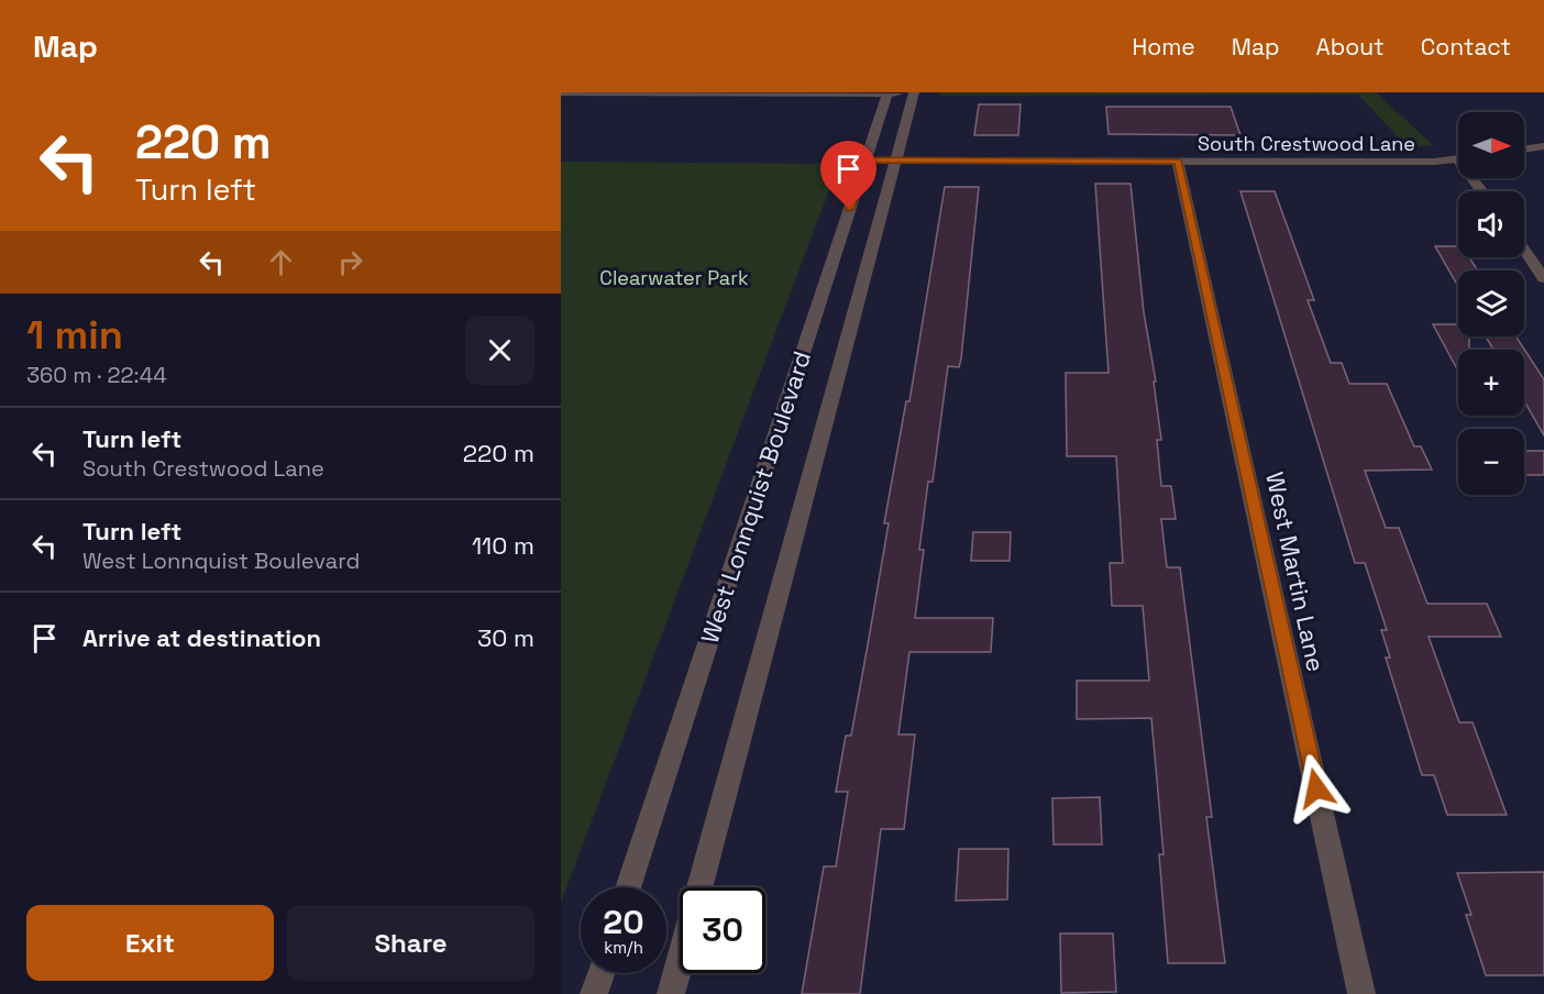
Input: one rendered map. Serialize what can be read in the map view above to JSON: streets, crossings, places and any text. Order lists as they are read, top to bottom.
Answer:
{
  "streets": {
    "street": ["South Crestwood Lane", "West Lonnquist Boulevard", "West Martin Lane"]
  },
  "crossings": [
    ["South Crestwood Lane", "West Lonnquist Boulevard"],
    ["South Crestwood Lane", "West Martin Lane"]
  ],
  "parks": ["Clearwater Park"],
  "north": "right",
  "page": {
    "header": "Map",
    "nav": [
      "Home",
      "Map",
      "About",
      "Contact"
    ],
    "turn": ["220 m", "Turn left"],
    "map_buttons": ["+", "−"],
    "heading": ["1 min", "360 m · 22:44"],
    "list": [
      {
        "name": "Turn left",
        "note": "South Crestwood Lane",
        "value": "220 m"
      },
      {
        "name": "Turn left",
        "note": "West Lonnquist Boulevard",
        "value": "110 m"
      },
      {
        "name": "Arrive at destination",
        "value": "30 m"
      }
    ],
    "speed": "20 km/h",
    "limit": "30",
    "buttons": ["Exit", "Share"]
  }
}
